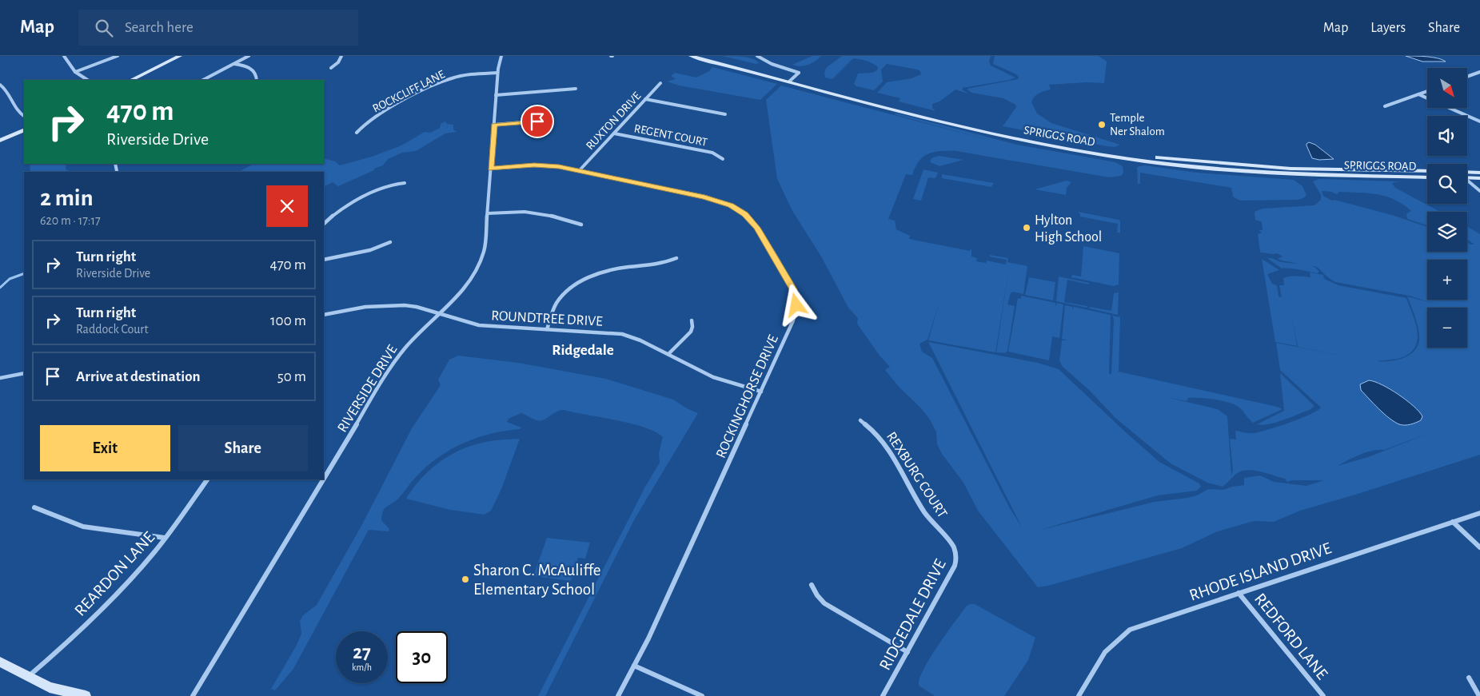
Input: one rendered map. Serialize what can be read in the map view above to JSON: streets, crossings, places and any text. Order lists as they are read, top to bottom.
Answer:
{
  "streets": {
    "main road": ["SPRIGGS ROAD"],
    "street": [
      "ROCKCLIFF LANE",
      "RUXTON DRIVE",
      "REGENT COURT",
      "ROUNDTREE DRIVE",
      "RIVERSIDE DRIVE",
      "ROCKINGHORSE DRIVE",
      "REXBURG COURT",
      "RHODE ISLAND DRIVE",
      "REARDON LANE",
      "RIDGEDALE DRIVE",
      "REDFORD LANE"
    ]
  },
  "crossings": [
    ["ROCKCLIFF LANE", "RIVERSIDE DRIVE"],
    ["RUXTON DRIVE", "REGENT COURT"],
    ["RUXTON DRIVE", "ROCKINGHORSE DRIVE"],
    ["ROUNDTREE DRIVE", "RIVERSIDE DRIVE"],
    ["ROUNDTREE DRIVE", "ROCKINGHORSE DRIVE"],
    ["RIVERSIDE DRIVE", "ROCKINGHORSE DRIVE"],
    ["REXBURG COURT", "RIDGEDALE DRIVE"],
    ["RHODE ISLAND DRIVE", "REDFORD LANE"]
  ],
  "districts": ["Ridgedale"],
  "places": ["Temple Ner Shalom", "Hylton High School", "Sharon C. McAuliffe Elementary School"],
  "north": "bottom right",
  "page": {
    "header": "Map",
    "search": "Search here",
    "nav": ["Map", "Layers", "Share"],
    "map_buttons": ["+", "−"],
    "turn": ["470 m", "Riverside Drive"],
    "heading": ["2 min", "620 m · 17:17"],
    "list": [
      {
        "name": "Turn right",
        "note": "Riverside Drive",
        "value": "470 m"
      },
      {
        "name": "Turn right",
        "note": "Raddock Court",
        "value": "100 m"
      },
      {
        "name": "Arrive at destination",
        "value": "50 m"
      }
    ],
    "buttons": ["Exit", "Share"],
    "speed": "27 km/h",
    "limit": "30"
  }
}
